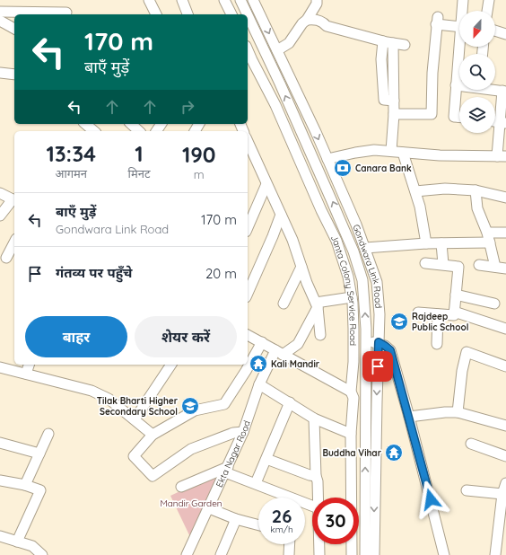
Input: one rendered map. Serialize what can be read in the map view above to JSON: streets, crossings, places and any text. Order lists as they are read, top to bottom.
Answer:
{
  "streets": {
    "street": ["Gondwara Link Road", "Janta Colony Service Road", "Ekta Nagar Road"]
  },
  "parks": ["Mandir Garden"],
  "places": {
    "bank": ["Canara Bank"],
    "school or university": ["Rajdeep Public School", "Tilak Bharti Higher Secondary School"],
    "temple": ["Kali Mandir", "Buddha Vihar"]
  },
  "north": "bottom",
  "page": {
    "turn": ["170 m", "बाएँ मुड़ें"],
    "eta": [
      "13:34",
      "आगमन",
      "1",
      "मिनट",
      "190",
      "m"
    ],
    "list": [
      {
        "name": "बाएँ मुड़ें",
        "note": "Gondwara Link Road",
        "value": "170 m"
      },
      {
        "name": "गंतव्य पर पहुँचे",
        "value": "20 m"
      }
    ],
    "buttons": ["बाहर", "शेयर करें"],
    "speed": "26 km/h",
    "limit": "30"
  }
}
